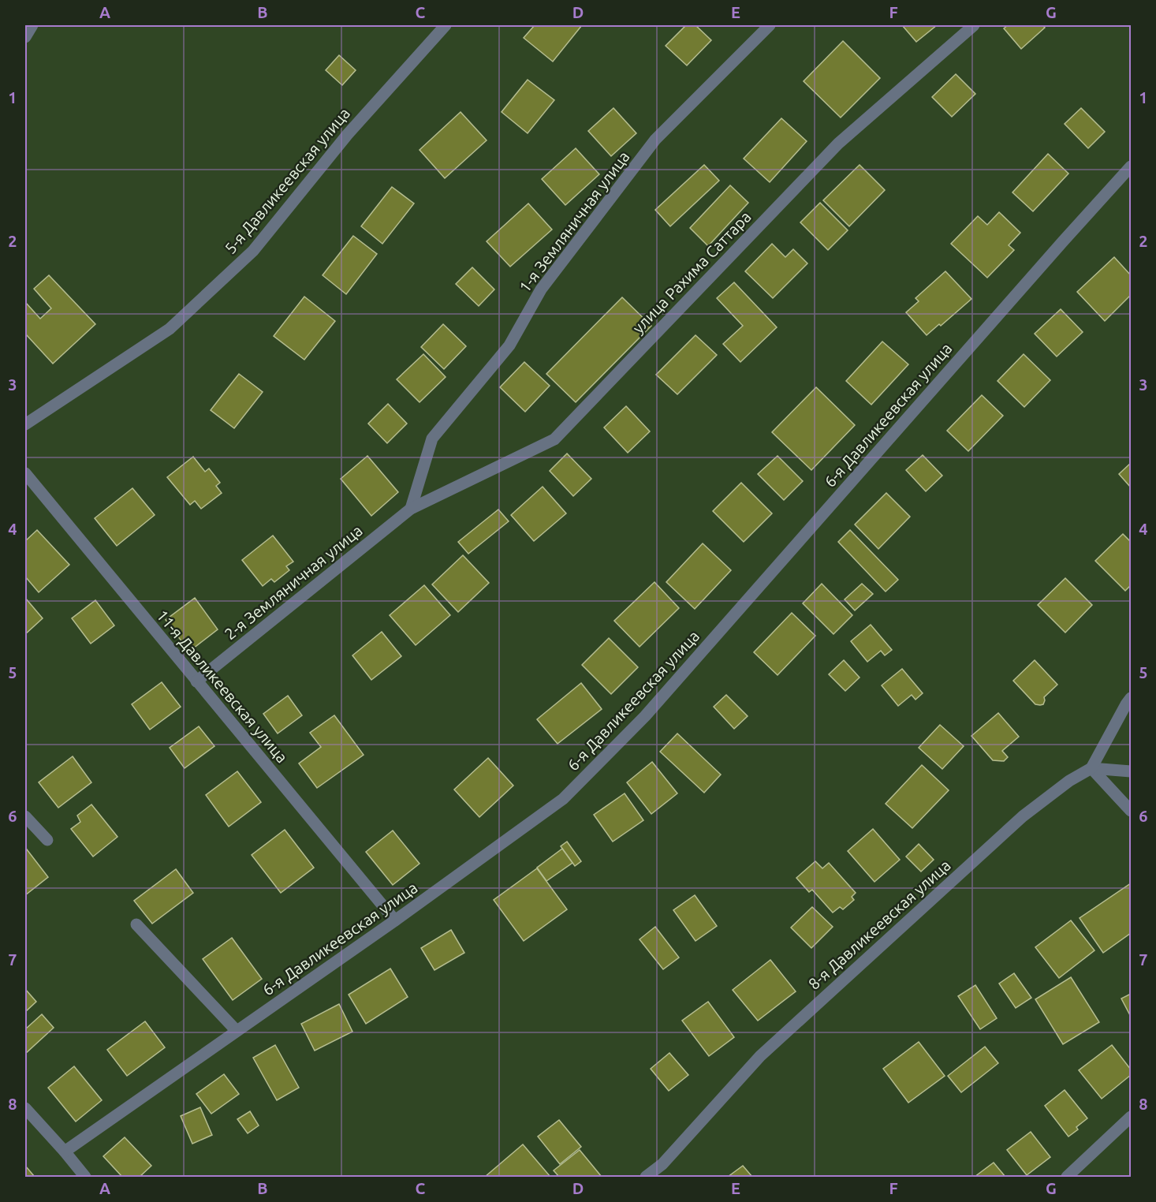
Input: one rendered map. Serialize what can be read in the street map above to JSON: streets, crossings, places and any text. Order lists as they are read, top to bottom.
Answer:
{
  "streets": {
    "street": [
      "5-я Давликеевская улица",
      "1-я Земляничная улица",
      "улица Рахима Саттара",
      "6-я Давликеевская улица",
      "2-я Земляничная улица",
      "11-я Давликеевская улица",
      "8-я Давликеевская улица"
    ]
  },
  "crossings": [
    ["1-я Земляничная улица", "улица Рахима Саттара"],
    ["1-я Земляничная улица", "2-я Земляничная улица"],
    ["улица Рахима Саттара", "2-я Земляничная улица"],
    ["6-я Давликеевская улица", "11-я Давликеевская улица"],
    ["2-я Земляничная улица", "11-я Давликеевская улица"]
  ],
  "grid": {
    "columns": [
      "A",
      "B",
      "C",
      "D",
      "E",
      "F",
      "G"
    ],
    "rows": [
      "1",
      "2",
      "3",
      "4",
      "5",
      "6",
      "7",
      "8"
    ]
  }
}
